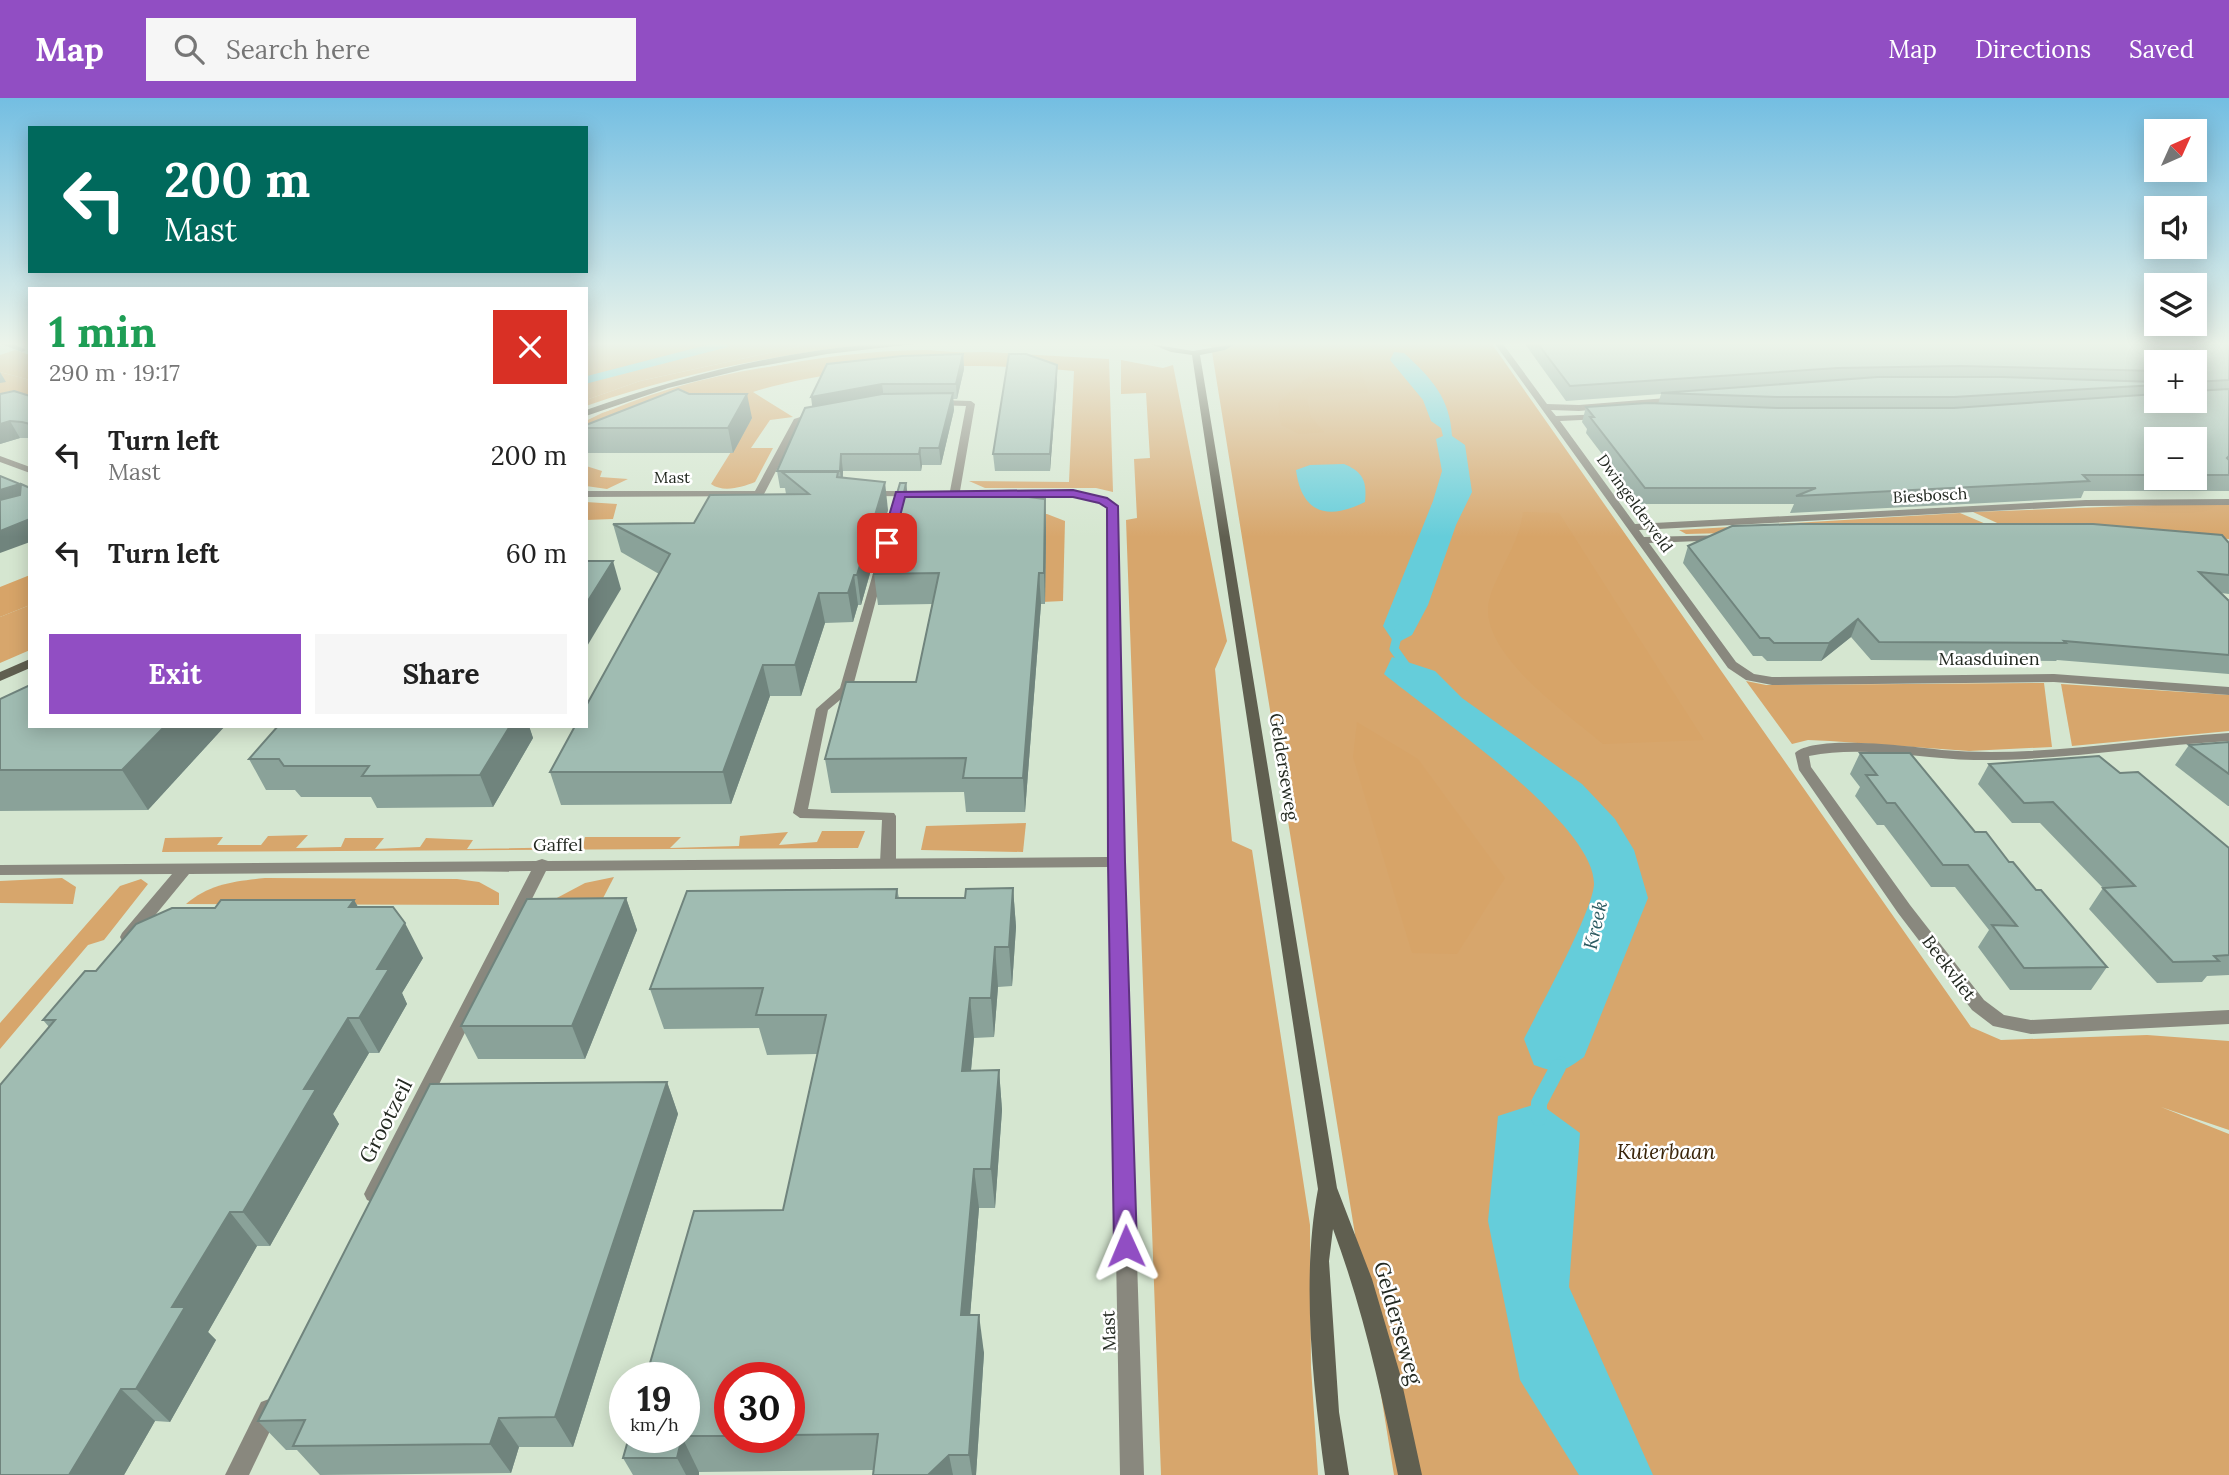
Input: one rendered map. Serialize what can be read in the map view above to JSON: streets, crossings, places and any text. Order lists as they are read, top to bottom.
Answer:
{
  "streets": {
    "street": [
      "Mast",
      "Biesbosch",
      "Dwingelderveld",
      "Maasduinen",
      "Gelderseweg",
      "Gaffel",
      "Beekvliet",
      "Grootzeil"
    ]
  },
  "crossings": [
    ["Mast", "Gaffel"],
    ["Biesbosch", "Dwingelderveld"],
    ["Dwingelderveld", "Maasduinen"],
    ["Gaffel", "Grootzeil"]
  ],
  "water": ["Kreek"],
  "parks": ["Kuierbaan"],
  "north": "top right",
  "page": {
    "header": "Map",
    "search": "Search here",
    "nav": ["Map", "Directions", "Saved"],
    "map_buttons": ["+", "−"],
    "turn": ["200 m", "Mast"],
    "heading": ["1 min", "290 m · 19:17"],
    "list": [
      {
        "name": "Turn left",
        "note": "Mast",
        "value": "200 m"
      },
      {
        "name": "Turn left",
        "value": "60 m"
      }
    ],
    "buttons": ["Exit", "Share"],
    "speed": "19 km/h",
    "limit": "30"
  }
}
